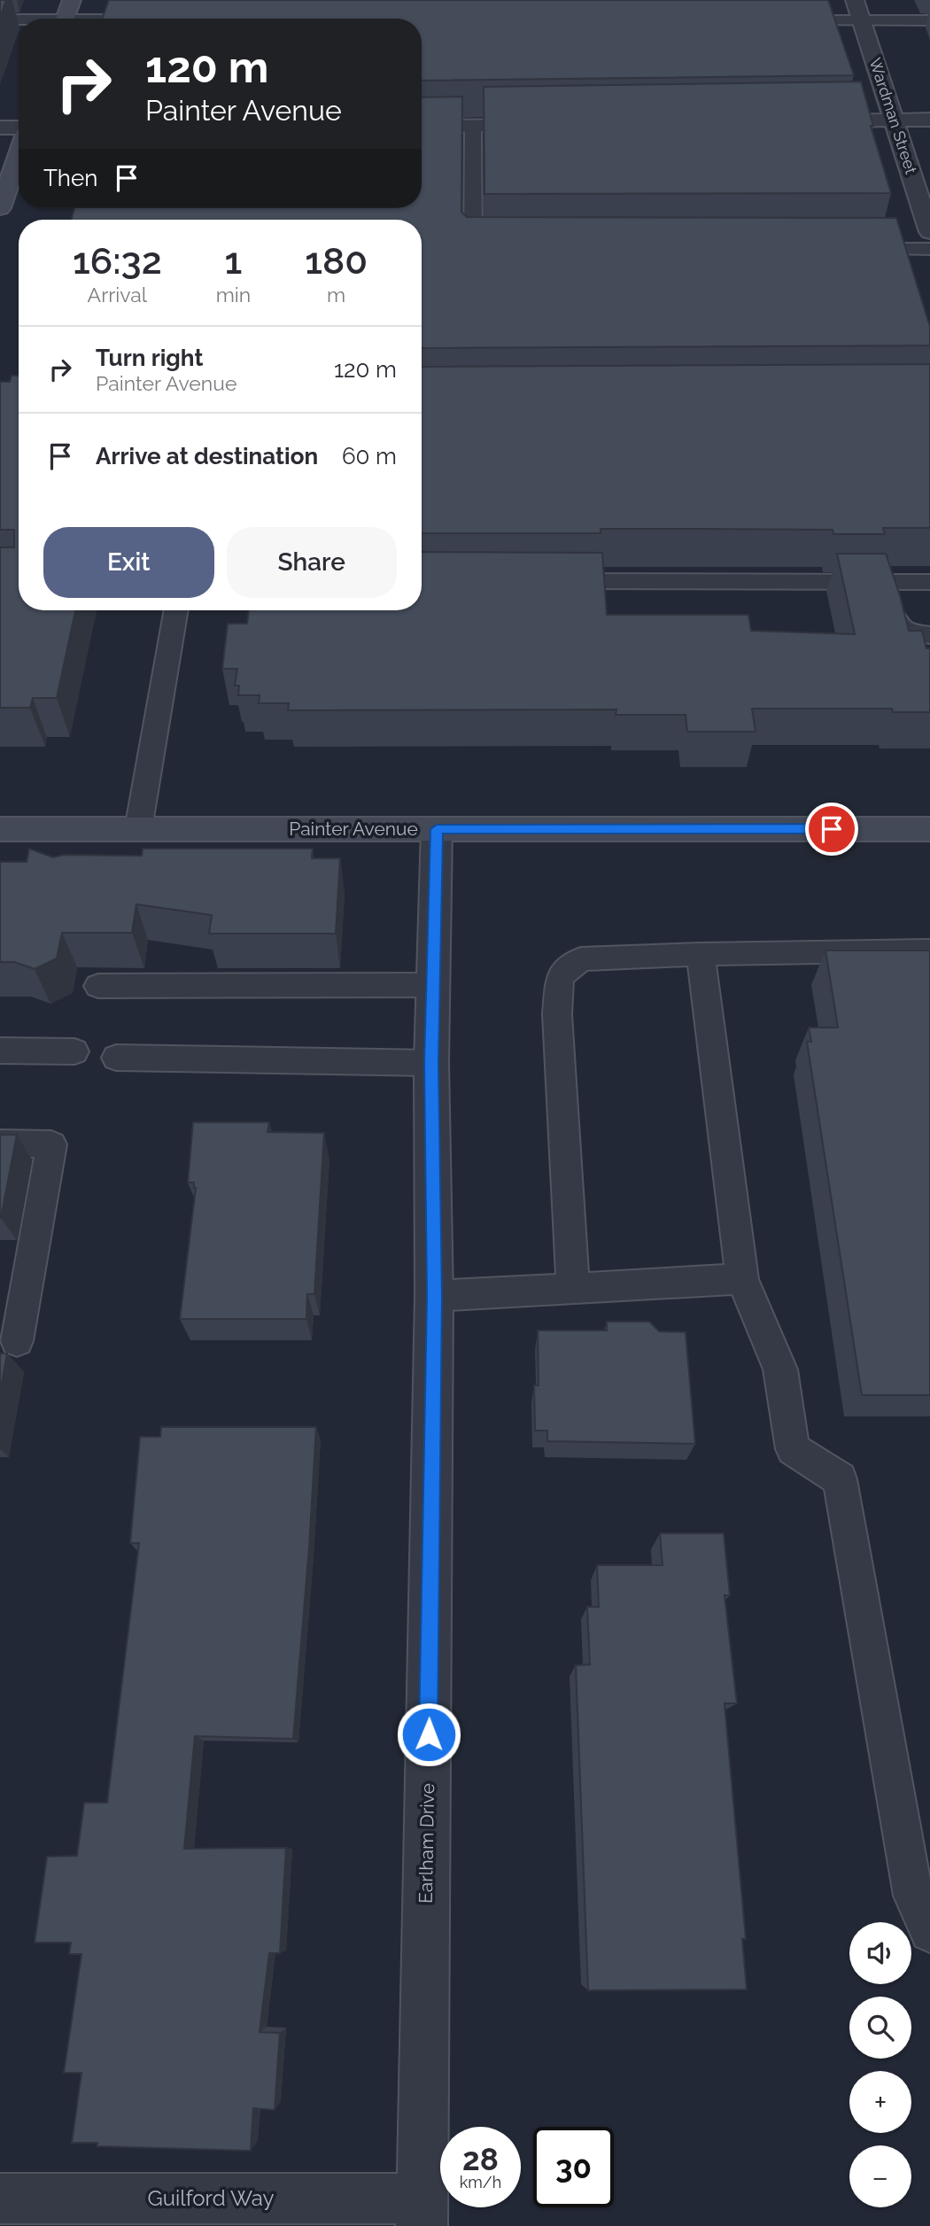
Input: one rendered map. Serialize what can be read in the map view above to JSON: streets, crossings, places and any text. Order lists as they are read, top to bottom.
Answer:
{
  "streets": {
    "main road": ["Painter Avenue"],
    "street": ["Wardman Street", "Earlham Drive", "Guilford Way"]
  },
  "crossings": [
    ["Painter Avenue", "Earlham Drive"],
    ["Earlham Drive", "Guilford Way"]
  ],
  "page": {
    "turn": ["120 m", "Painter Avenue"],
    "then": "Then",
    "eta": [
      "16:32",
      "Arrival",
      "1",
      "min",
      "180",
      "m"
    ],
    "list": [
      {
        "name": "Turn right",
        "note": "Painter Avenue",
        "value": "120 m"
      },
      {
        "name": "Arrive at destination",
        "value": "60 m"
      }
    ],
    "buttons": ["Exit", "Share"],
    "map_buttons": ["+", "−"],
    "speed": "28 km/h",
    "limit": "30"
  }
}
